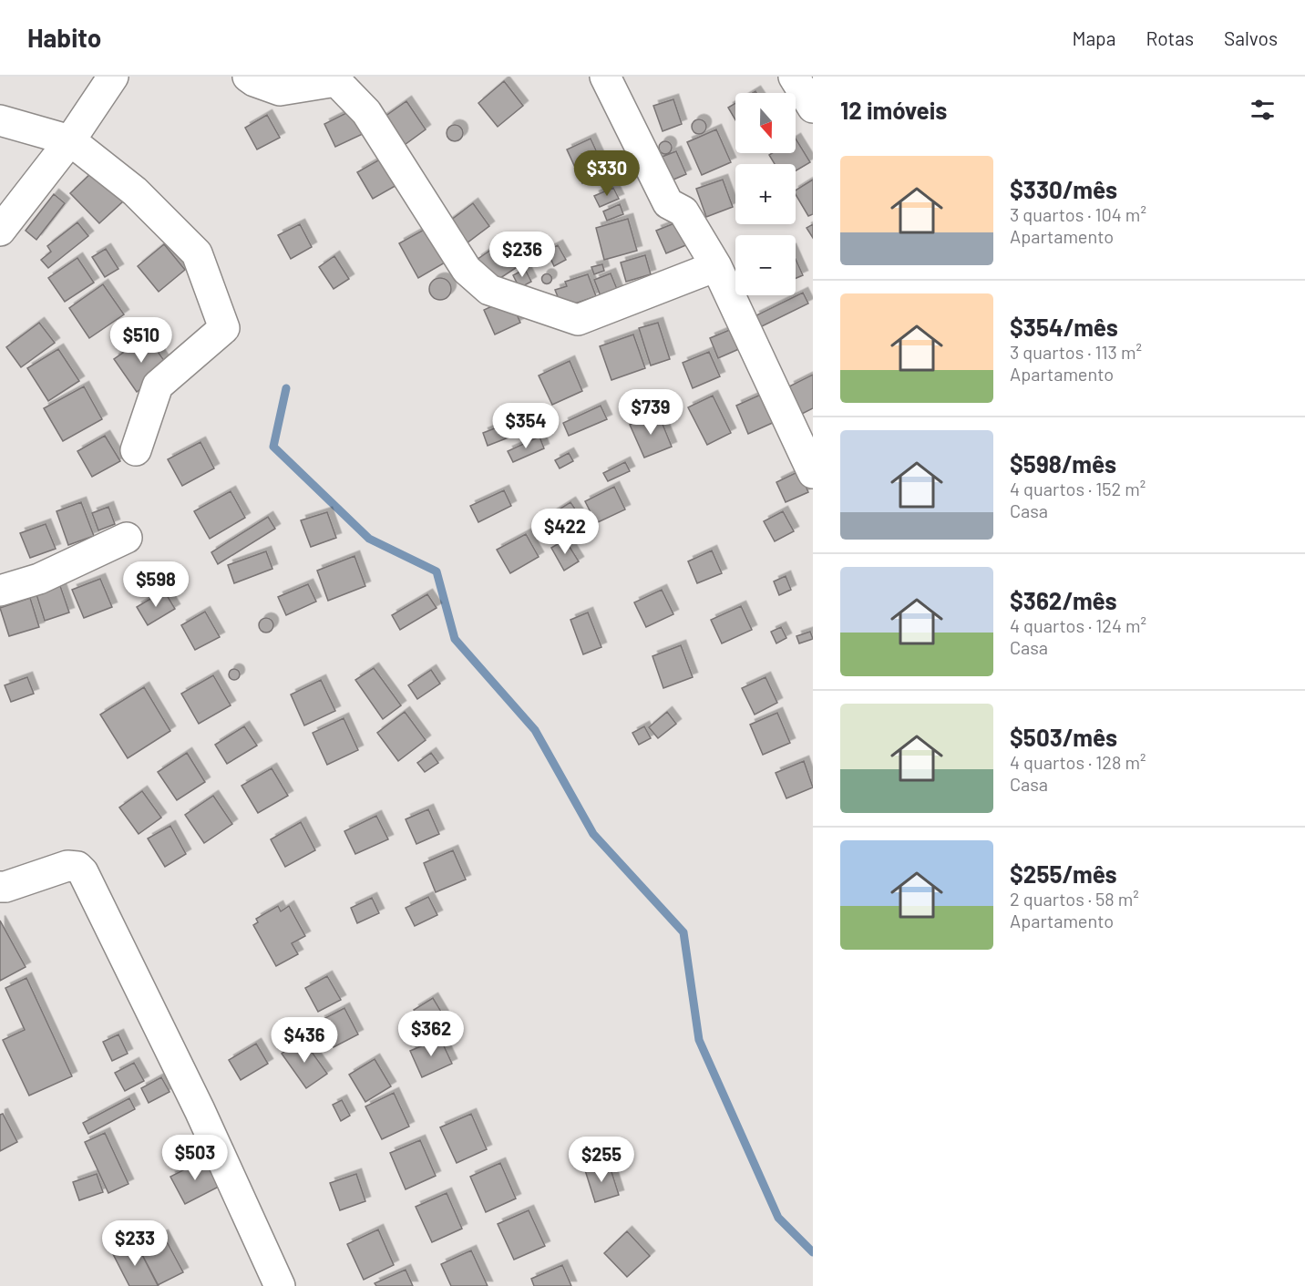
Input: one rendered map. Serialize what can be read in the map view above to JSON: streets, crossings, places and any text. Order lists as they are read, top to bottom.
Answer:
{
  "north": "bottom",
  "page": {
    "header": "Habito",
    "nav": ["Mapa", "Rotas", "Salvos"],
    "heading": "12 imóveis",
    "map_buttons": ["+", "−"],
    "list": [
      {
        "name": "$330/mês",
        "note": "3 quartos · 104 m² · Apartamento"
      },
      {
        "name": "$354/mês",
        "note": "3 quartos · 113 m² · Apartamento"
      },
      {
        "name": "$598/mês",
        "note": "4 quartos · 152 m² · Casa"
      },
      {
        "name": "$362/mês",
        "note": "4 quartos · 124 m² · Casa"
      },
      {
        "name": "$503/mês",
        "note": "4 quartos · 128 m² · Casa"
      },
      {
        "name": "$255/mês",
        "note": "2 quartos · 58 m² · Apartamento"
      }
    ],
    "price": [
      "$330",
      "$236",
      "$510",
      "$739",
      "$354",
      "$422",
      "$598",
      "$362",
      "$436",
      "$503",
      "$255",
      "$233"
    ]
  }
}
